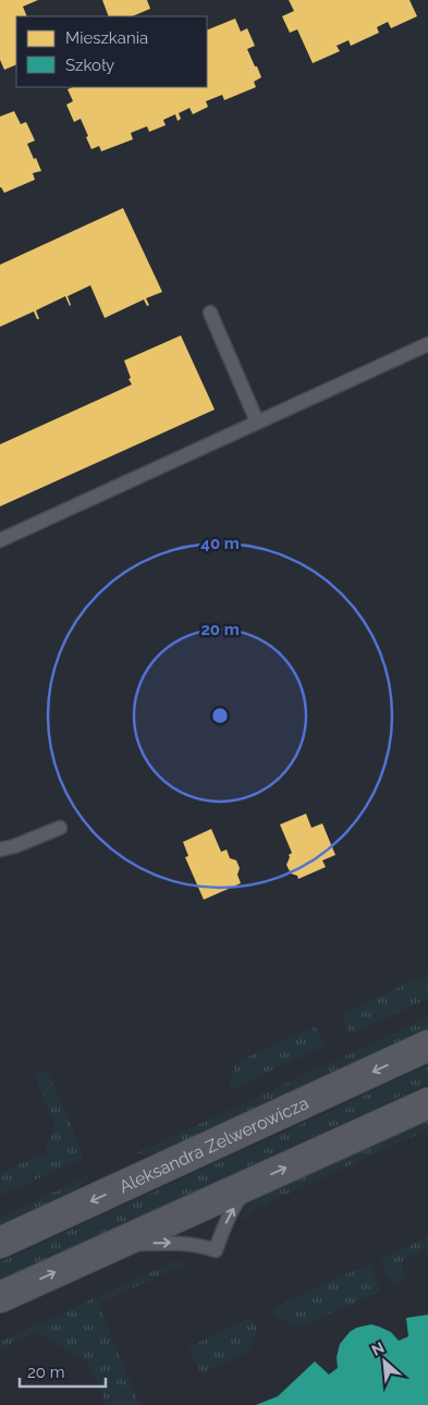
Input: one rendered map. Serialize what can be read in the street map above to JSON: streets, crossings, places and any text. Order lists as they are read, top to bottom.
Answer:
{
  "streets": {
    "street": ["Aleksandra Zelwerowicza"]
  },
  "legend": ["Mieszkania", "Szkoły"],
  "scale_bar": "20 m",
  "north": "top left",
  "rings": ["40 m", "20 m"]
}
